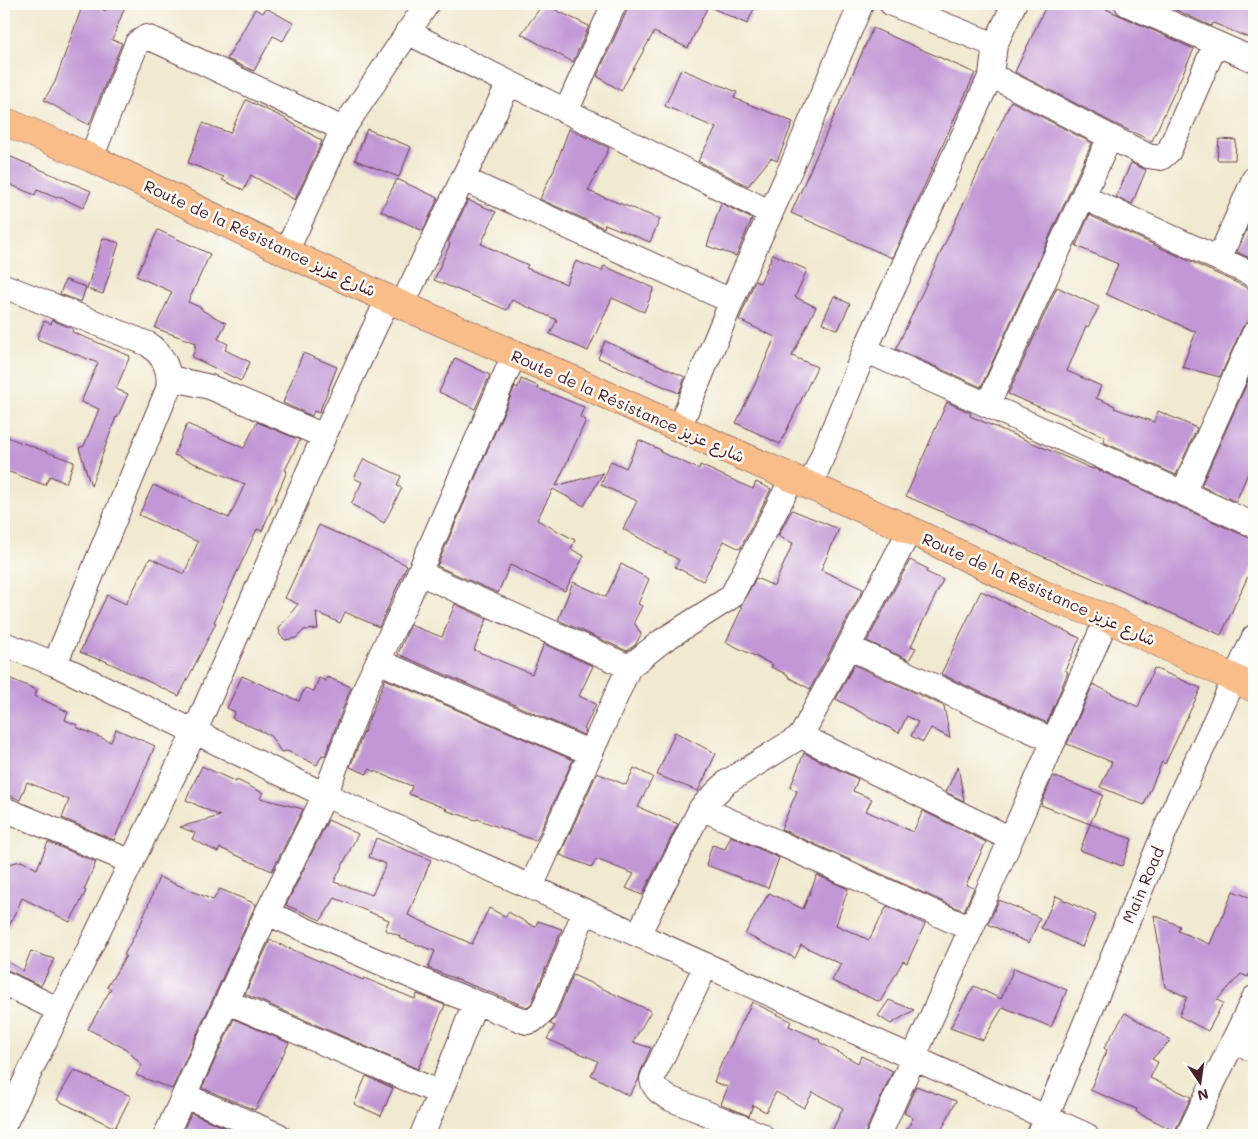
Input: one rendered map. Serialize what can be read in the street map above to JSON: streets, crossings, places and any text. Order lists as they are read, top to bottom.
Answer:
{
  "streets": {
    "main road": ["Route de la Résistance شارع عزيز"],
    "street": ["Main Road"]
  },
  "crossings": [
    ["Route de la Résistance شارع عزيز", "Main Road"]
  ],
  "north": "bottom"
}
